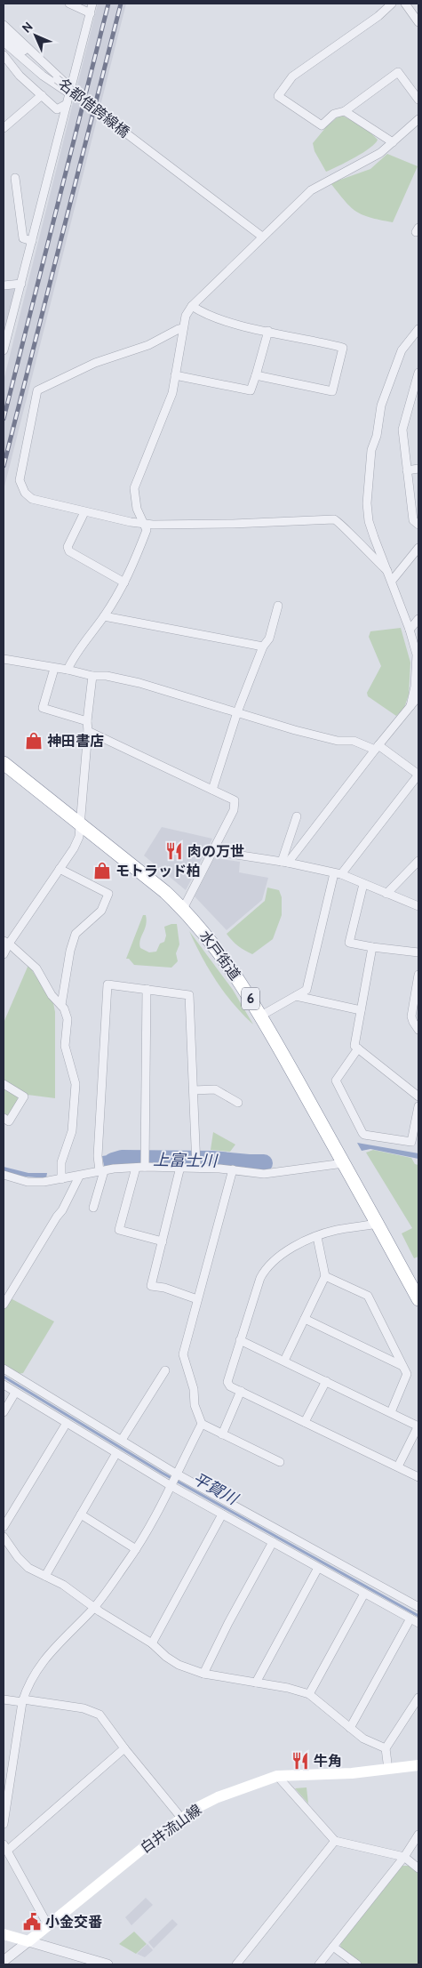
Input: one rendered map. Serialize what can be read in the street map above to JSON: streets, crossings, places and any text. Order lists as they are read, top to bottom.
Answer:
{
  "streets": {
    "highway": ["水戸街道", "6"],
    "main road": ["白井流山線"],
    "street": ["名都借跨線橋"]
  },
  "water": ["上富士川", "平賀川"],
  "places": {
    "shop": ["神田書店", "モトラッド柏"],
    "restaurant": ["肉の万世", "牛角"],
    "public building": ["小金交番"]
  },
  "north": "top left"
}
